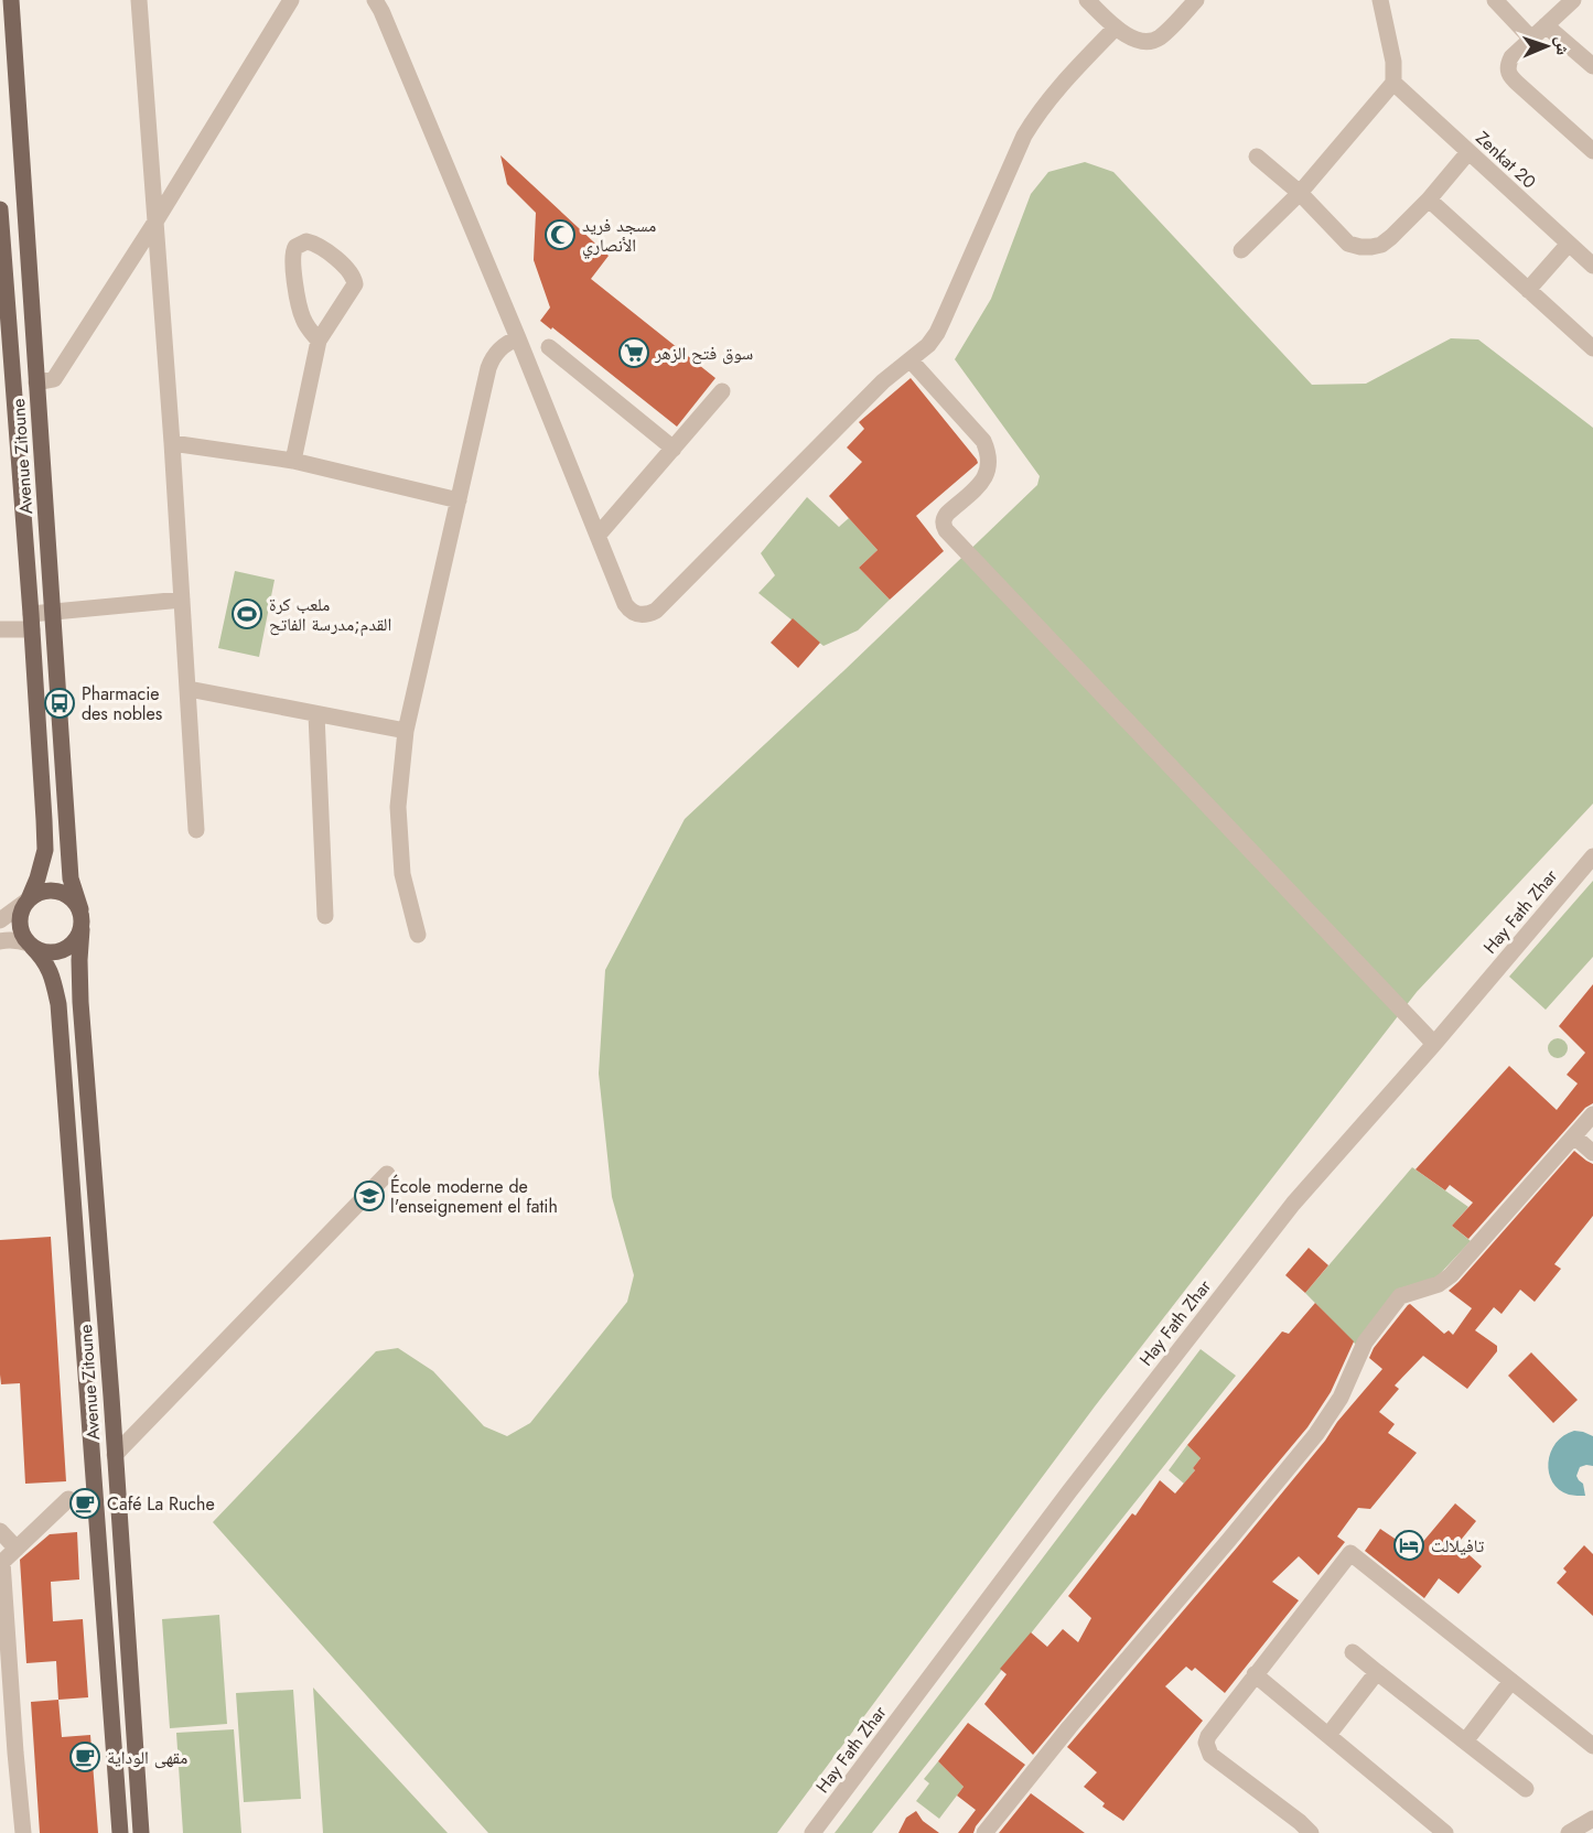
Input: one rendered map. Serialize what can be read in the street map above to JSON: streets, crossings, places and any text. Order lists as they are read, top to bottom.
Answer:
{
  "streets": {
    "main road": ["Avenue Zitoune"],
    "street": ["Zenkat 20", "Hay Fath Zhar"]
  },
  "places": {
    "mosque": ["مسجد فريد الأنصاري"],
    "supermarket": ["سوق فتح الزهر"],
    "sports": ["ملعب كرة القدم;مدرسة الفاتح"],
    "bus stop": ["Pharmacie des nobles"],
    "school or university": ["École moderne de l'enseignement el fatih"],
    "cafe": ["Café La Ruche", "مقهى الوداية"],
    "hotel": ["تافيلالت"]
  },
  "north": "right"
}
